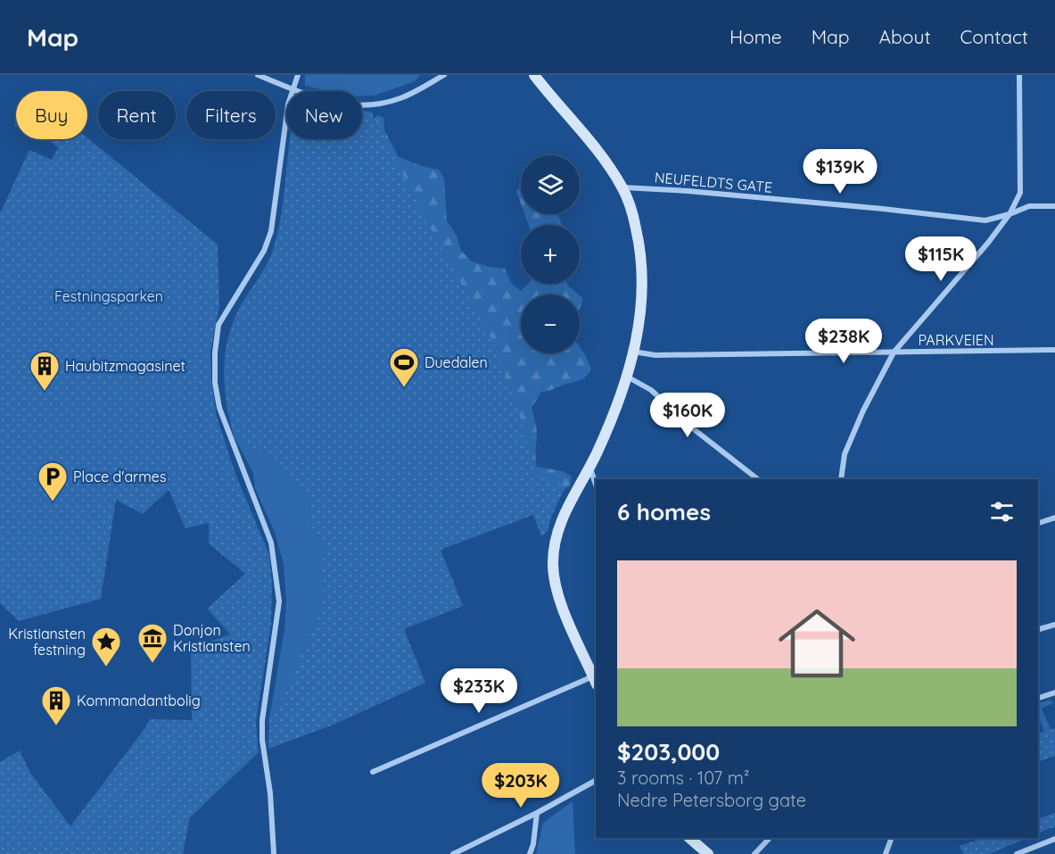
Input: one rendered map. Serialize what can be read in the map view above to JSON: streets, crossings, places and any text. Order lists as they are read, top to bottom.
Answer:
{
  "streets": {
    "street": ["NEUFELDTS GATE", "PARKVEIEN"]
  },
  "parks": ["Festningsparken"],
  "places": {
    "sports": ["Duedalen"],
    "building": ["Haubitzmagasinet", "Kommandantbolig"],
    "parking": ["Place d'armes"],
    "museum": ["Donjon Kristiansten"],
    "place": ["Kristiansten festning"]
  },
  "page": {
    "header": "Map",
    "nav": [
      "Home",
      "Map",
      "About",
      "Contact"
    ],
    "chip": [
      "Buy",
      "Rent",
      "Filters",
      "New"
    ],
    "price": [
      "$139K",
      "$115K",
      "$238K",
      "$160K",
      "$233K",
      "$203K"
    ],
    "map_buttons": ["+", "−"],
    "heading": "6 homes",
    "list": [
      {
        "name": "$203,000",
        "note": "3 rooms · 107 m² · Nedre Petersborg gate"
      }
    ]
  }
}
